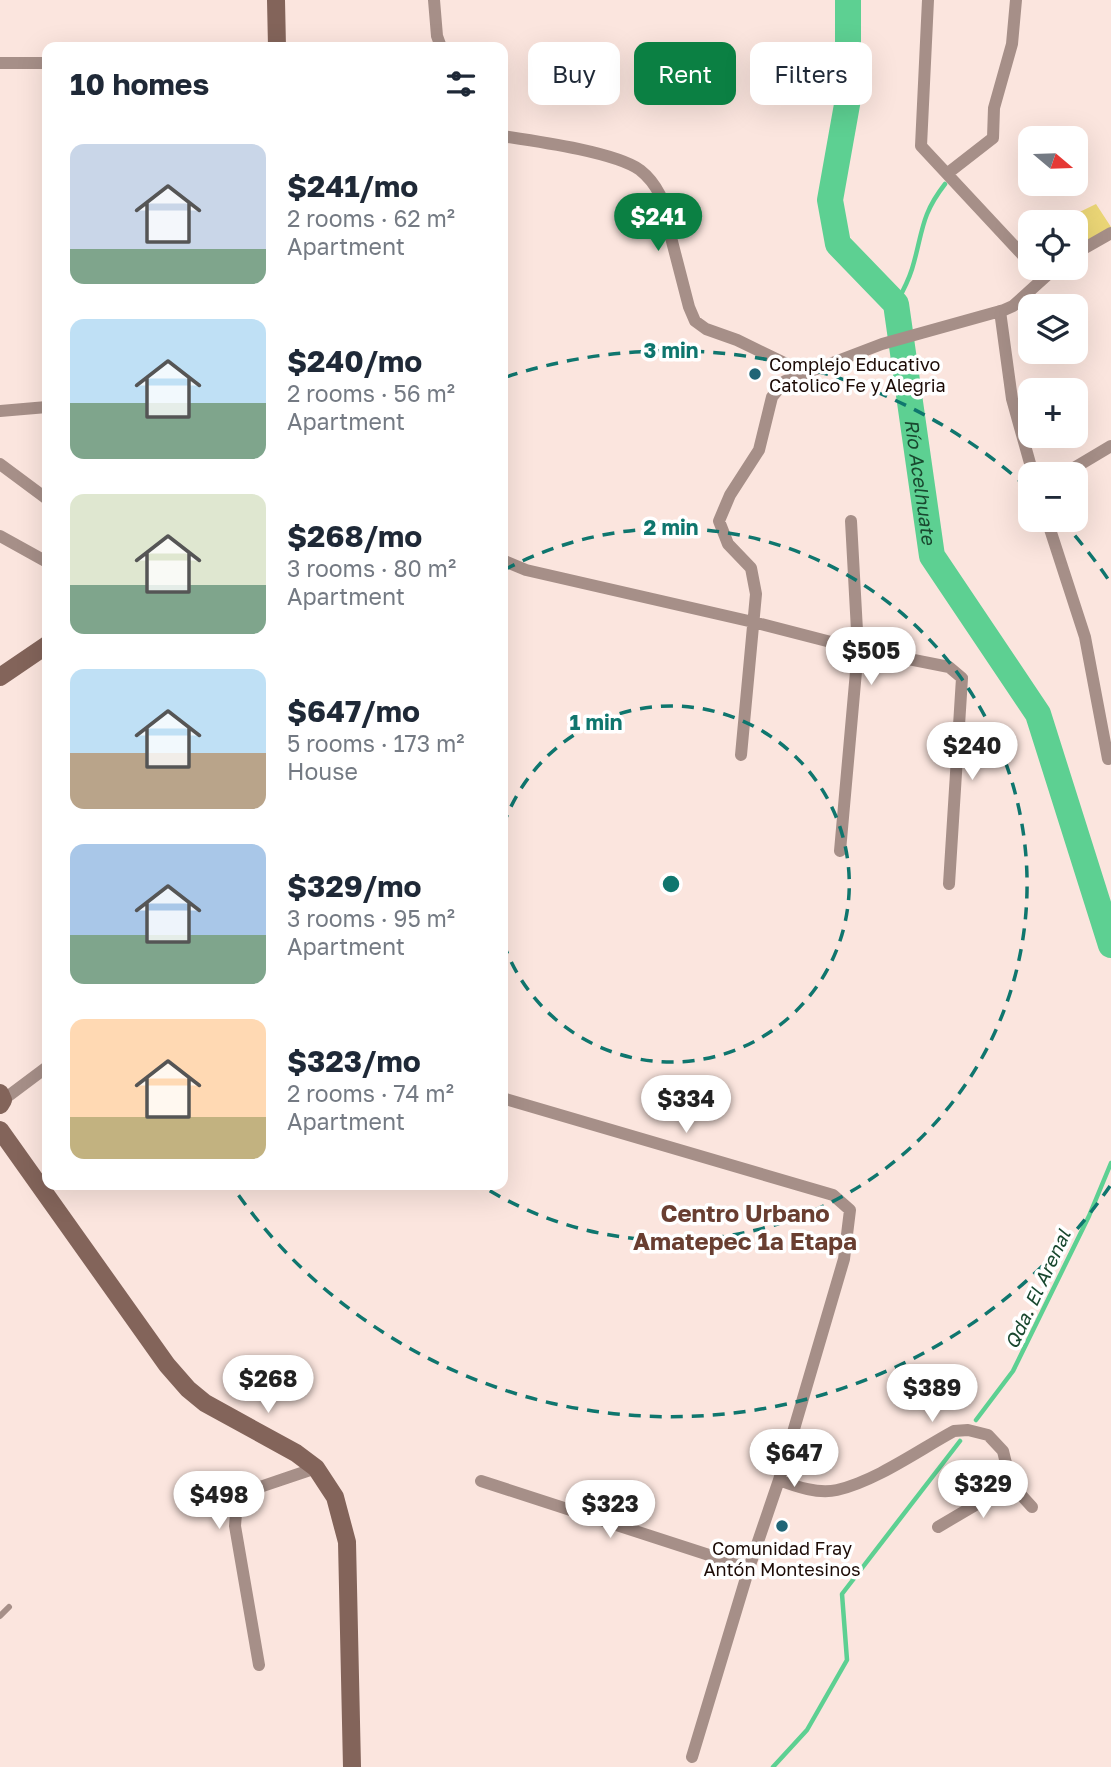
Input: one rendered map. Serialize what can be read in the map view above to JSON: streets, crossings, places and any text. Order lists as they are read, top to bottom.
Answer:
{
  "districts": ["Centro Urbano Amatepec 1a Etapa"],
  "water": ["Río Acelhuate", "Qda. El Arenal"],
  "places": ["Complejo Educativo Catolico Fe y Alegria", "Comunidad Fray Antón Montesinos"],
  "north": "right",
  "page": {
    "chip": ["Buy", "Rent", "Filters"],
    "heading": "10 homes",
    "map_buttons": ["+", "−"],
    "list": [
      {
        "name": "$241/mo",
        "note": "2 rooms · 62 m² · Apartment"
      },
      {
        "name": "$240/mo",
        "note": "2 rooms · 56 m² · Apartment"
      },
      {
        "name": "$268/mo",
        "note": "3 rooms · 80 m² · Apartment"
      },
      {
        "name": "$647/mo",
        "note": "5 rooms · 173 m² · House"
      },
      {
        "name": "$329/mo",
        "note": "3 rooms · 95 m² · Apartment"
      },
      {
        "name": "$323/mo",
        "note": "2 rooms · 74 m² · Apartment"
      }
    ],
    "price": [
      "$241",
      "$505",
      "$240",
      "$334",
      "$268",
      "$389",
      "$647",
      "$329",
      "$498",
      "$323"
    ]
  },
  "rings": ["3 min", "2 min", "1 min"]
}
